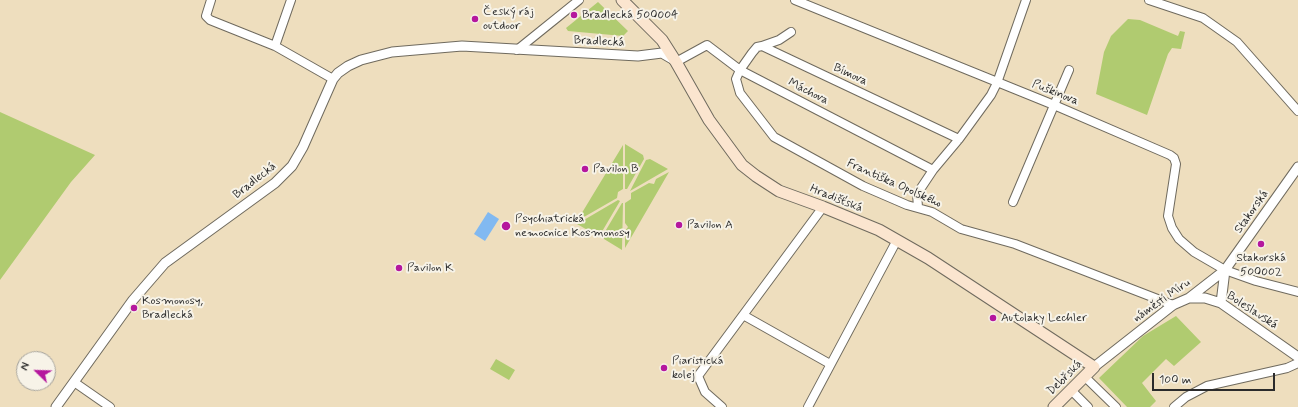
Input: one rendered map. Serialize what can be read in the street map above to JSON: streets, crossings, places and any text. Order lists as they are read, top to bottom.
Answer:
{
  "streets": {
    "main road": ["Hradišťská", "Debřská"],
    "street": [
      "Bradlecká",
      "Bímova",
      "Máchova",
      "Puškinova",
      "Františka Opolského",
      "Stakorská",
      "náměstí Míru",
      "Boleslavská"
    ]
  },
  "crossings": [
    ["Bradlecká", "Máchova"],
    ["Bradlecká", "Hradišťská"],
    ["Máchova", "Františka Opolského"],
    ["Máchova", "Hradišťská"],
    ["Puškinova", "Stakorská"],
    ["Puškinova", "náměstí Míru"],
    ["Františka Opolského", "náměstí Míru"],
    ["Hradišťská", "náměstí Míru"],
    ["Hradišťská", "Debřská"],
    ["Stakorská", "náměstí Míru"],
    ["náměstí Míru", "Boleslavská"],
    ["náměstí Míru", "Debřská"]
  ],
  "places": [
    "Bradlecká 500004",
    "Český ráj outdoor",
    "Pavilon B",
    "Pavilon A",
    "Psychiatrická nemocnice Kosmonosy",
    "Stakorská 500002",
    "Pavilon K",
    "Kosmonosy, Bradlecká",
    "Autolaky Lechler",
    "Piaristická kolej"
  ],
  "scale_bar": "100 m",
  "north": "top left"
}
